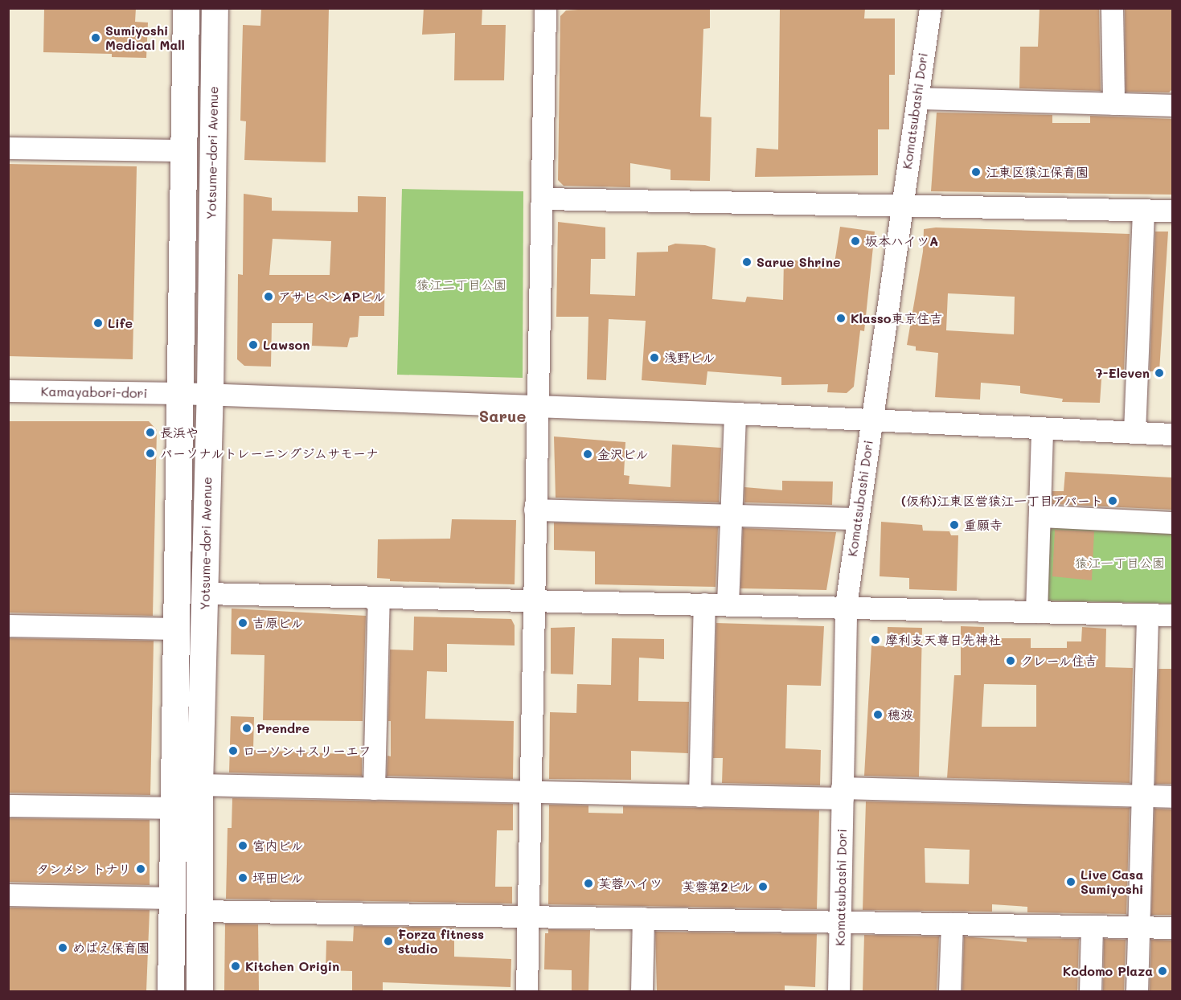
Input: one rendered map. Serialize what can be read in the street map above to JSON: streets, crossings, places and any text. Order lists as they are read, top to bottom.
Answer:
{
  "streets": {
    "main road": ["Yotsume-dori Avenue"],
    "street": ["Komatsubashi Dori", "Kamayabori-dori"]
  },
  "crossings": [
    ["Komatsubashi Dori", "Kamayabori-dori"],
    ["Yotsume-dori Avenue", "Kamayabori-dori"]
  ],
  "districts": ["Sarue"],
  "parks": ["猿江二丁目公園", "猿江一丁目公園"],
  "places": [
    "Sumiyoshi Medical Mall",
    "江東区猿江保育園",
    "坂本ハイツA",
    "Sarue Shrine",
    "アサヒペンAPビル",
    "Klasso東京住吉",
    "Life",
    "Lawson",
    "浅野ビル",
    "7-Eleven",
    "長浜や",
    "パーソナルトレーニングジムサモーナ",
    "金沢ビル",
    "(仮称)江東区営猿江一丁目アパート",
    "重願寺",
    "吉原ビル",
    "摩利支天尊日先神社",
    "クレール住吉",
    "穂波",
    "Prendre",
    "ローソン＋スリーエフ",
    "宮内ビル",
    "タンメン トナリ",
    "坪田ビル",
    "Live Casa Sumiyoshi",
    "芙蓉ハイツ",
    "芙蓉第2ビル",
    "Forza fitness studio",
    "めばえ保育園",
    "Kitchen Origin",
    "Kodomo Plaza"
  ]
}
